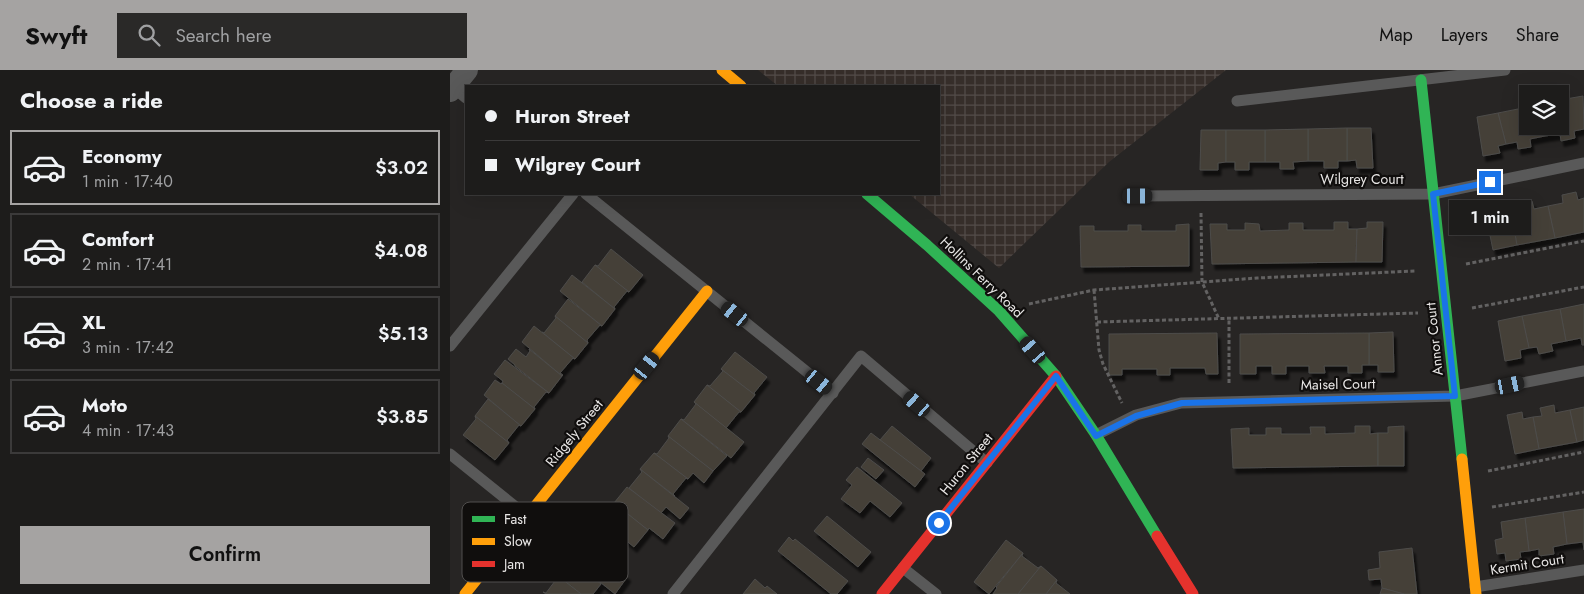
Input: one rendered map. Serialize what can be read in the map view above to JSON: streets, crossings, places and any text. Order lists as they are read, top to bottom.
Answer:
{
  "streets": {
    "street": [
      "Hollins Ferry Road",
      "Annor Court",
      "Ridgely Street",
      "Huron Street"
    ],
    "lane": ["Wilgrey Court", "Maisel Court", "Kermit Court"]
  },
  "crossings": [
    ["Wilgrey Court", "Annor Court"],
    ["Hollins Ferry Road", "Maisel Court"],
    ["Hollins Ferry Road", "Huron Street"],
    ["Annor Court", "Maisel Court"],
    ["Annor Court", "Kermit Court"]
  ],
  "legend": ["Fast", "Slow", "Jam"],
  "page": {
    "header": "Swyft",
    "search": "Search here",
    "nav": ["Map", "Layers", "Share"],
    "heading": "Choose a ride",
    "banner": ["Huron Street", "Wilgrey Court"],
    "list": [
      {
        "name": "Economy",
        "note": "1 min · 17:40",
        "value": "$3.02"
      },
      {
        "name": "Comfort",
        "note": "2 min · 17:41",
        "value": "$4.08"
      },
      {
        "name": "XL",
        "note": "3 min · 17:42",
        "value": "$5.13"
      },
      {
        "name": "Moto",
        "note": "4 min · 17:43",
        "value": "$3.85"
      }
    ],
    "bubble": "1 min",
    "buttons": "Confirm"
  }
}
